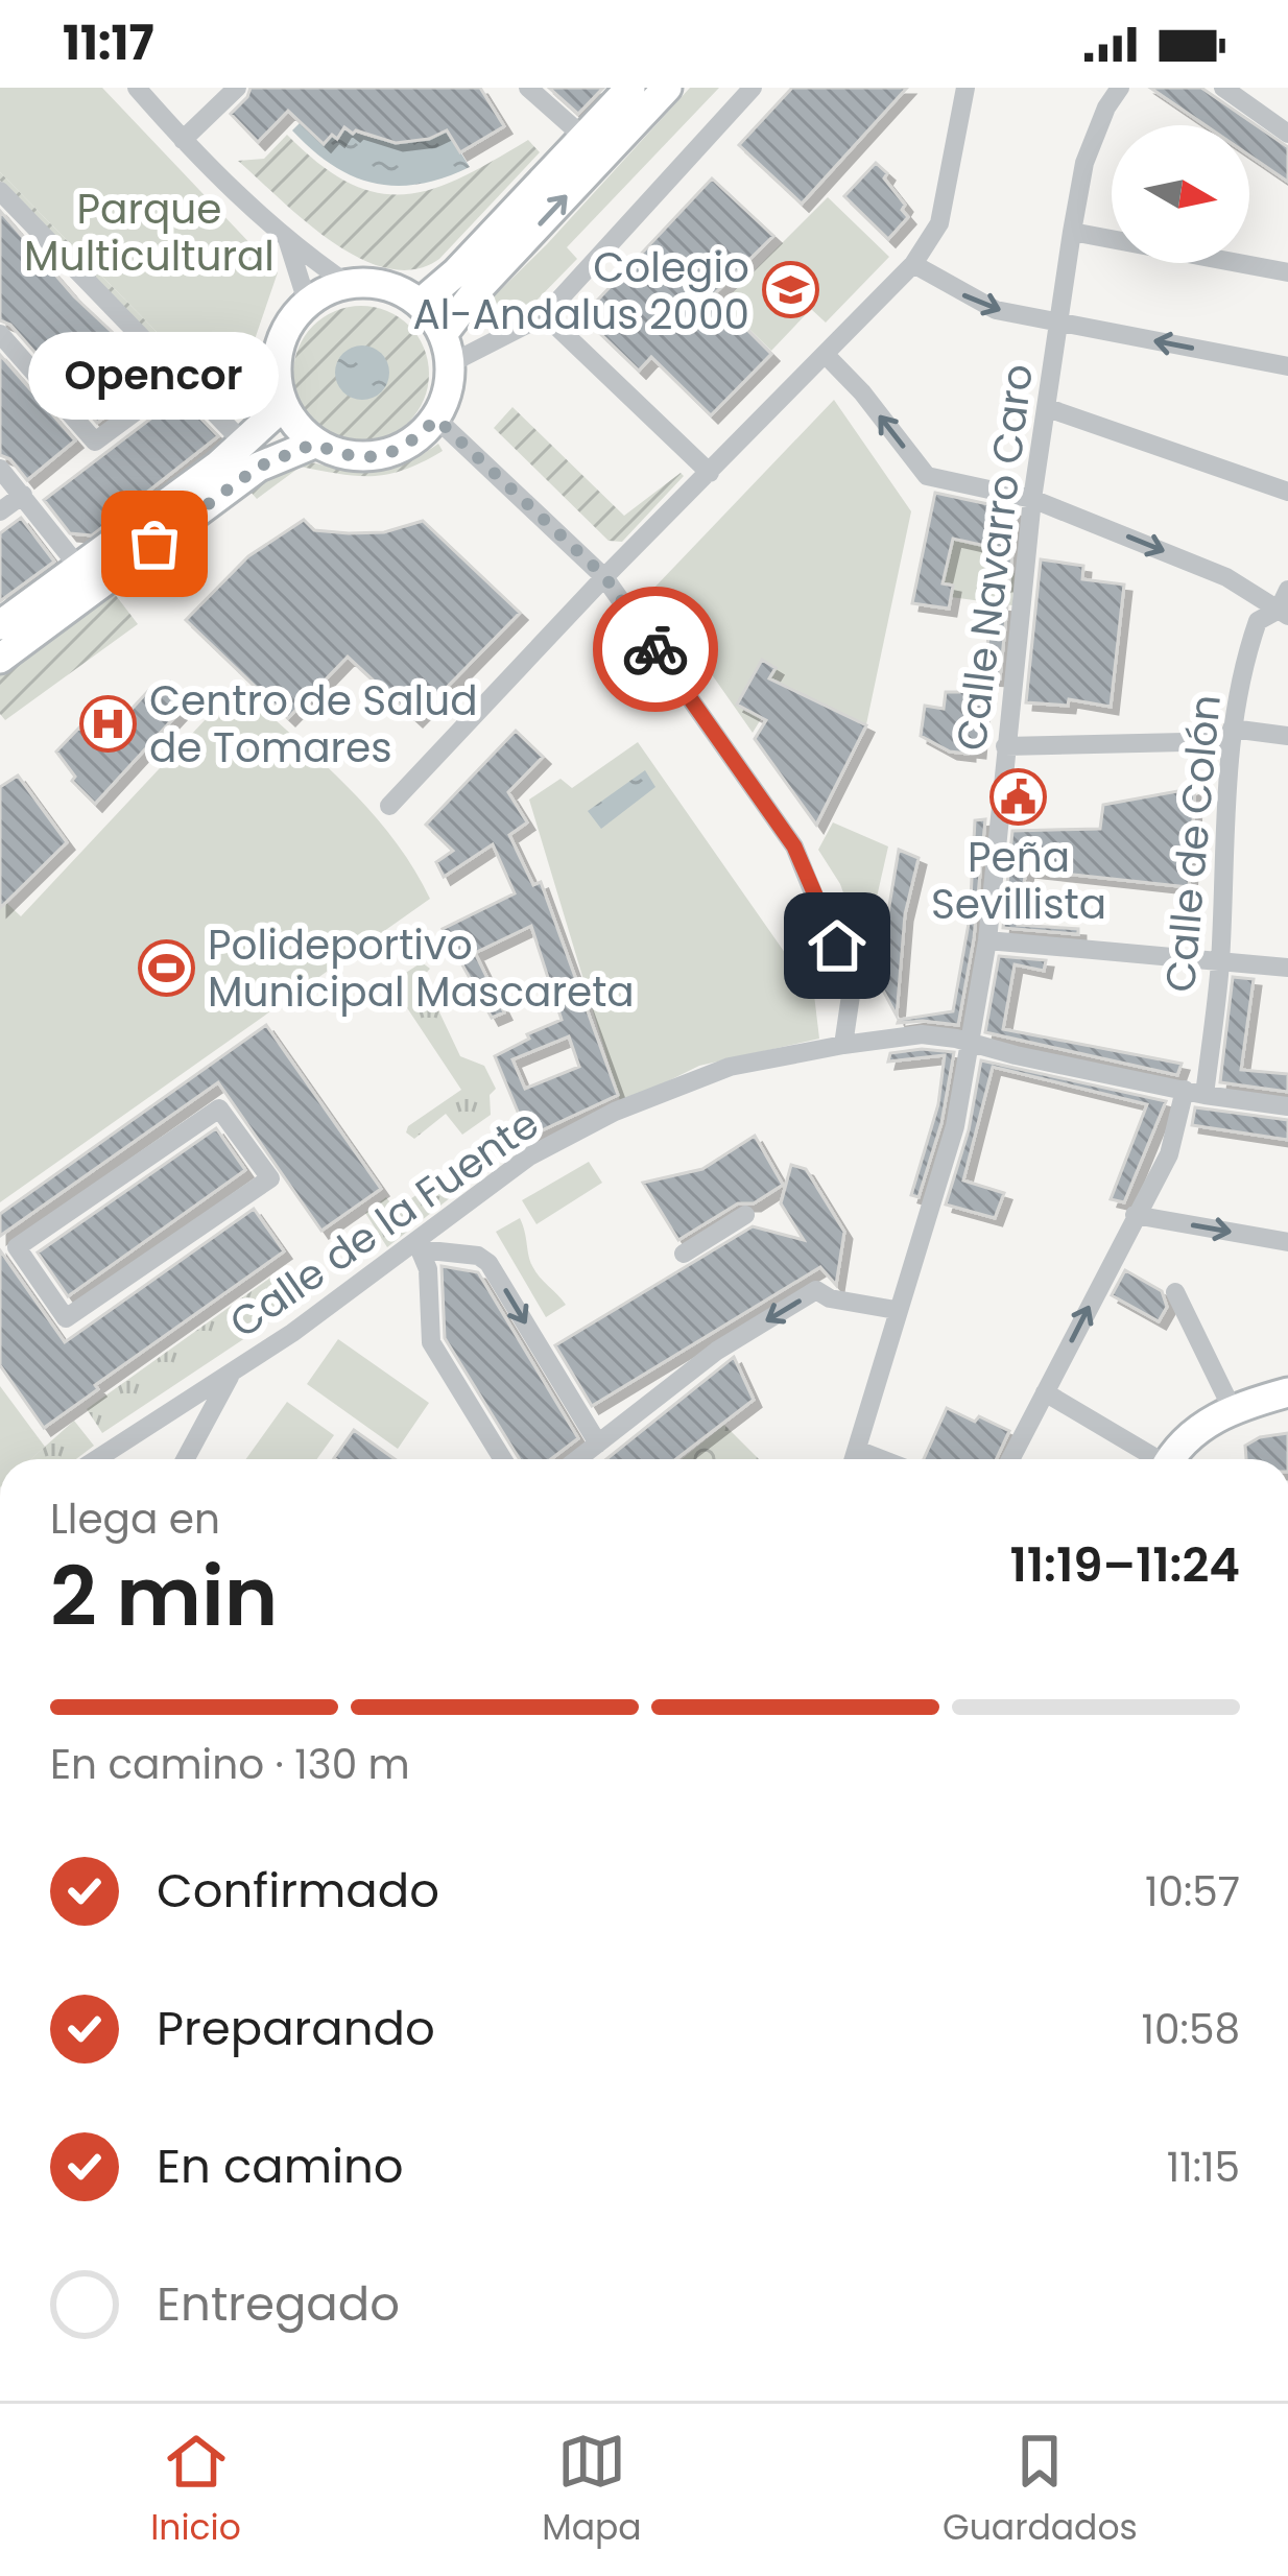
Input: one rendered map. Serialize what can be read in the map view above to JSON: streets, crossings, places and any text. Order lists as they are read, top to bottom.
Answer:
{
  "streets": {
    "street": ["Calle Navarro Caro", "Calle de Colón", "Calle de la Fuente"]
  },
  "crossings": [
    ["Calle Navarro Caro", "Calle de la Fuente"],
    ["Calle de Colón", "Calle de la Fuente"]
  ],
  "parks": ["Parque Multicultural"],
  "places": {
    "school or university": ["Colegio Al-Andalus 2000"],
    "other": ["Opencor"],
    "hospital": ["Centro de Salud de Tomares"],
    "public building": ["Peña Sevillista"],
    "sports": ["Polideportivo Municipal Mascareta"]
  },
  "north": "right",
  "page": {
    "status": "11:17",
    "bubble": "Opencor",
    "heading": ["2 min", "Llega en", "11:19–11:24"],
    "bar": "En camino · 130 m",
    "list": [
      ["Confirmado", "10:57"],
      ["Preparando", "10:58"],
      ["En camino", "11:15"],
      "Entregado"
    ],
    "tabs": ["Inicio", "Mapa", "Guardados"]
  }
}
